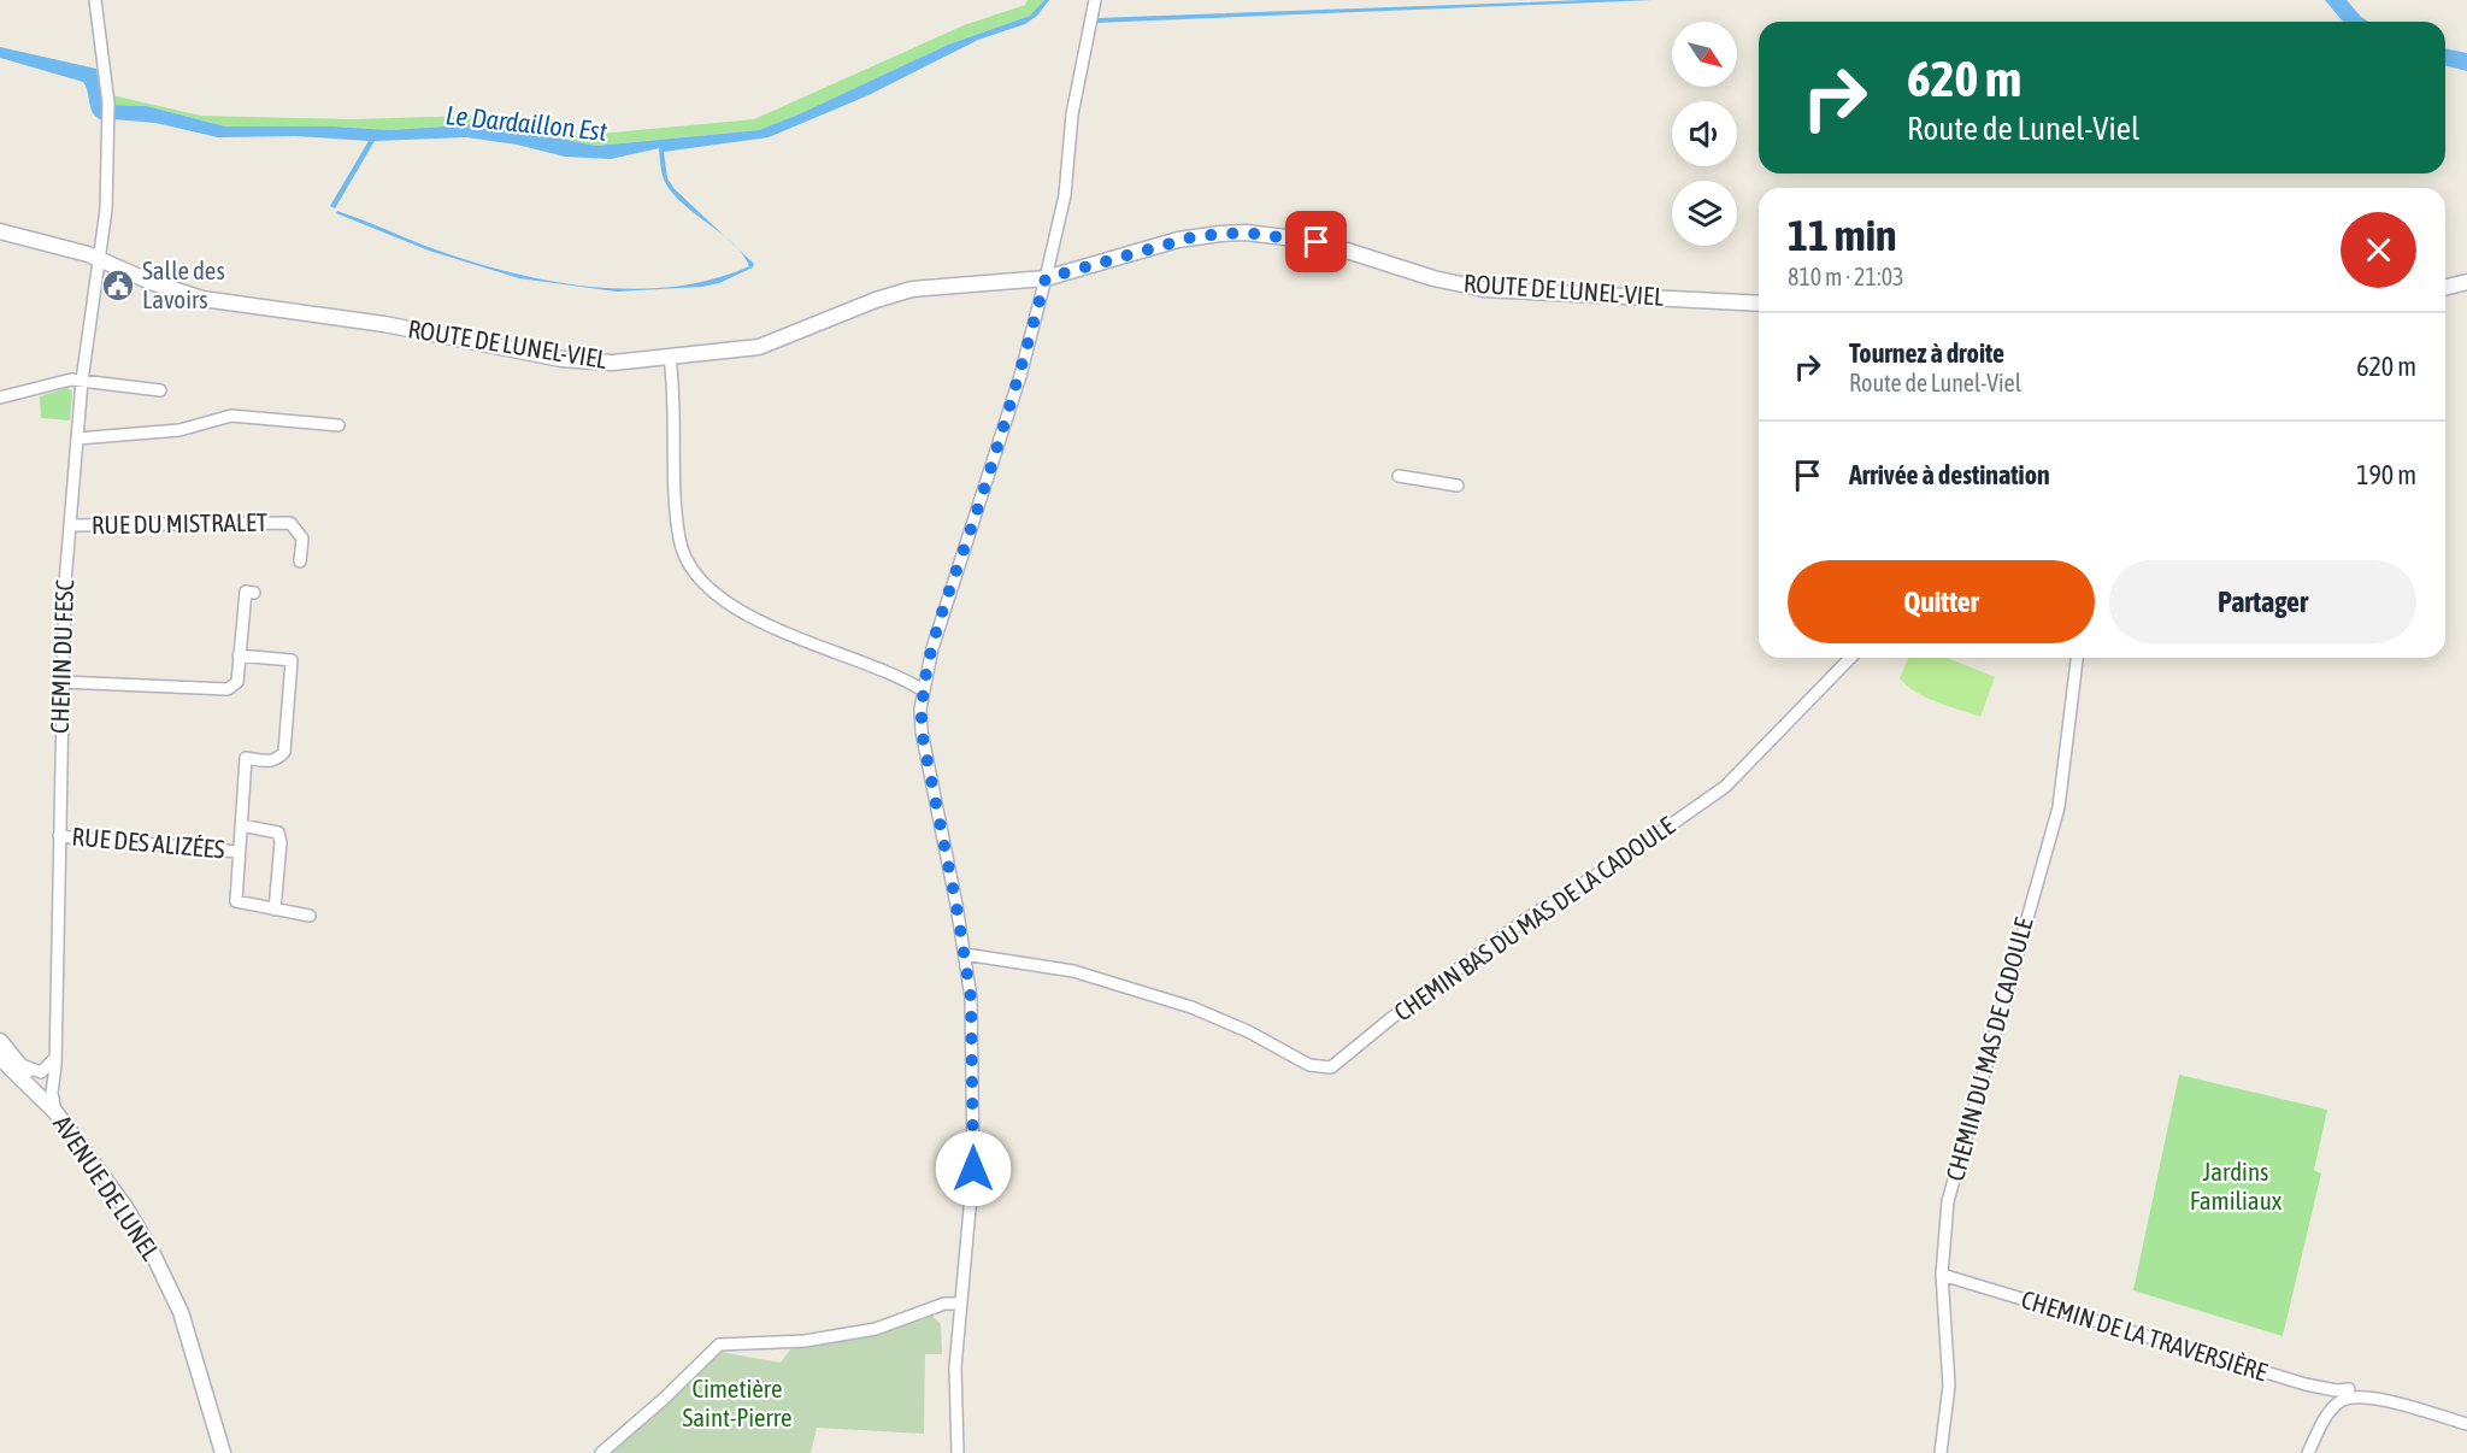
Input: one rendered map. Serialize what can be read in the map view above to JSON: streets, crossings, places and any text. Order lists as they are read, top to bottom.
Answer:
{
  "streets": {
    "street": [
      "ROUTE DE LUNEL-VIEL",
      "RUE DU MISTRALET",
      "CHEMIN DU FESC",
      "RUE DES ALIZÉES",
      "CHEMIN BAS DU MAS DE LA CADOULE",
      "CHEMIN DU MAS DE CADOULE",
      "AVENUE DE LUNEL",
      "CHEMIN DE LA TRAVERSIÈRE"
    ]
  },
  "crossings": [
    ["ROUTE DE LUNEL-VIEL", "CHEMIN DU FESC"],
    ["RUE DU MISTRALET", "CHEMIN DU FESC"],
    ["CHEMIN DU FESC", "RUE DES ALIZÉES"],
    ["CHEMIN DU FESC", "AVENUE DE LUNEL"],
    ["CHEMIN DU MAS DE CADOULE", "CHEMIN DE LA TRAVERSIÈRE"]
  ],
  "water": ["Le Dardaillon Est"],
  "parks": ["Jardins Familiaux", "Cimetière Saint-Pierre"],
  "places": {
    "public building": ["Salle des Lavoirs"]
  },
  "north": "bottom right",
  "page": {
    "turn": ["620 m", "Route de Lunel-Viel"],
    "heading": ["11 min", "810 m · 21:03"],
    "list": [
      {
        "name": "Tournez à droite",
        "note": "Route de Lunel-Viel",
        "value": "620 m"
      },
      {
        "name": "Arrivée à destination",
        "value": "190 m"
      }
    ],
    "buttons": ["Quitter", "Partager"]
  }
}
